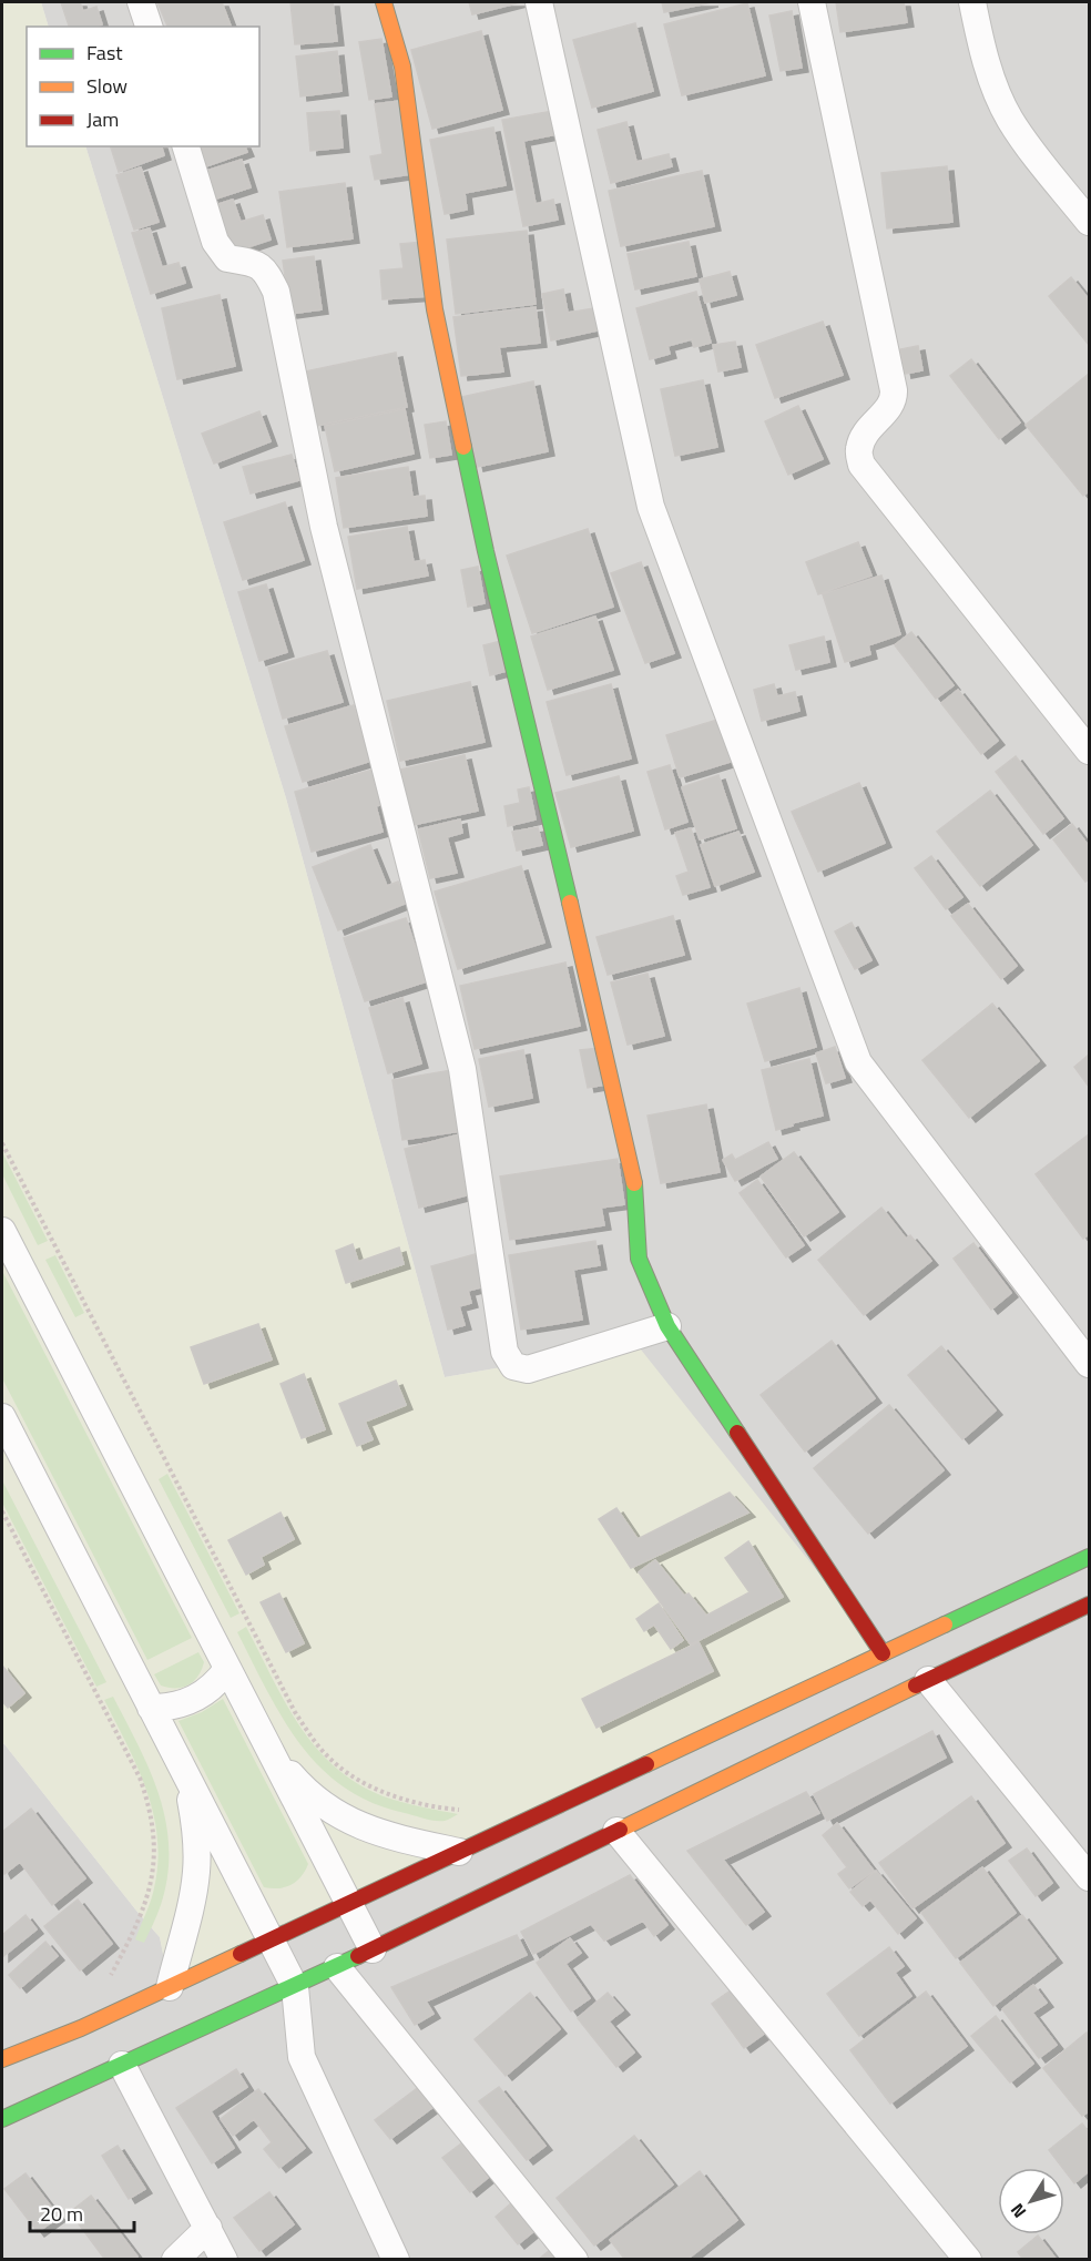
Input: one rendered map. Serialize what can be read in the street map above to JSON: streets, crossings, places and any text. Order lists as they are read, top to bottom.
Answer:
{
  "legend": ["Fast", "Slow", "Jam"],
  "scale_bar": "20 m",
  "north": "bottom left"
}
